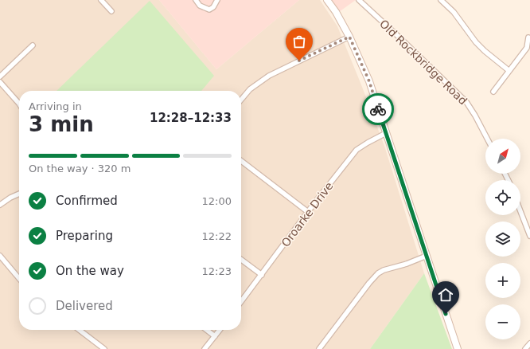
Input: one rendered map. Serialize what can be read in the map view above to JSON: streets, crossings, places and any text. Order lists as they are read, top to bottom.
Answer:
{
  "streets": {
    "street": ["Old Rockbridge Road", "Oroarke Drive"]
  },
  "north": "top right",
  "page": {
    "heading": ["3 min", "Arriving in", "12:28–12:33"],
    "map_buttons": ["+", "−"],
    "bar": "On the way · 320 m",
    "list": [
      ["Confirmed", "12:00"],
      ["Preparing", "12:22"],
      ["On the way", "12:23"],
      "Delivered"
    ]
  }
}
